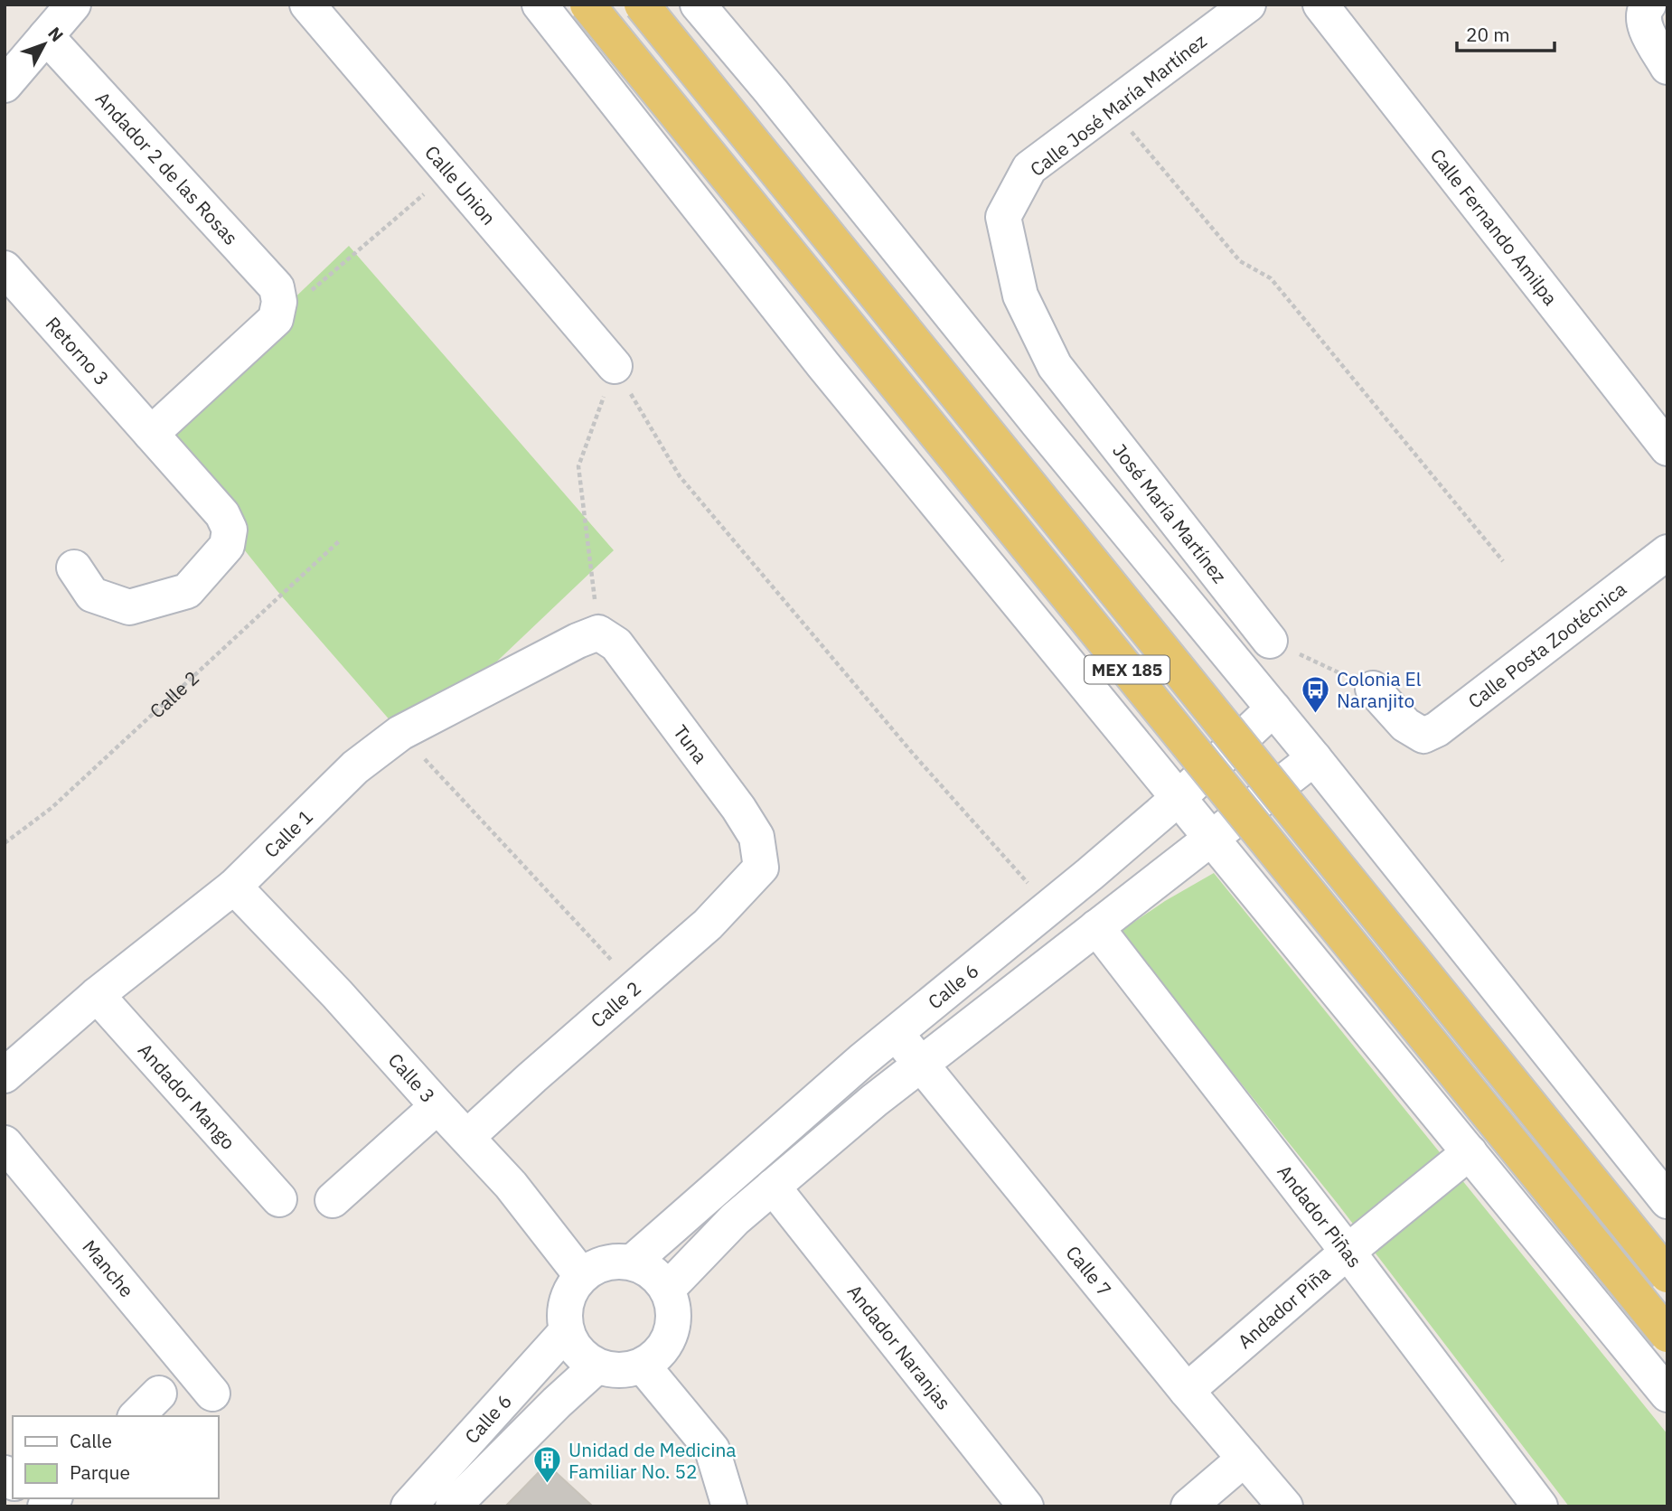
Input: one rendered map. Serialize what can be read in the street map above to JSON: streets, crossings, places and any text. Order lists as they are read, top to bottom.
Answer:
{
  "streets": {
    "main road": ["MEX 185"],
    "street": [
      "Calle José María Martínez",
      "Andador 2 de las Rosas",
      "Calle Union",
      "Calle Fernando Amilpa",
      "Retorno 3",
      "José María Martínez",
      "Calle Posta Zootécnica",
      "Calle 2",
      "Tuna",
      "Calle 1",
      "Calle 6",
      "Calle 3",
      "Andador Mango",
      "Andador Piñas",
      "Manche",
      "Calle 7",
      "Andador Piña",
      "Andador Naranjas"
    ]
  },
  "crossings": [
    ["Calle José María Martínez", "José María Martínez"],
    ["Calle 2", "Tuna"],
    ["Calle 2", "Calle 3"],
    ["Tuna", "Calle 1"],
    ["Calle 1", "Calle 3"],
    ["Calle 1", "Andador Mango"],
    ["Calle 6", "Calle 3"],
    ["Calle 6", "Calle 7"],
    ["Andador Piñas", "Andador Piña"],
    ["Calle 7", "Andador Piña"]
  ],
  "places": {
    "bus stop": ["Colonia El Naranjito"],
    "building": ["Unidad de Medicina Familiar No. 52"]
  },
  "legend": ["Calle", "Parque"],
  "scale_bar": "20 m",
  "north": "top right"
}
